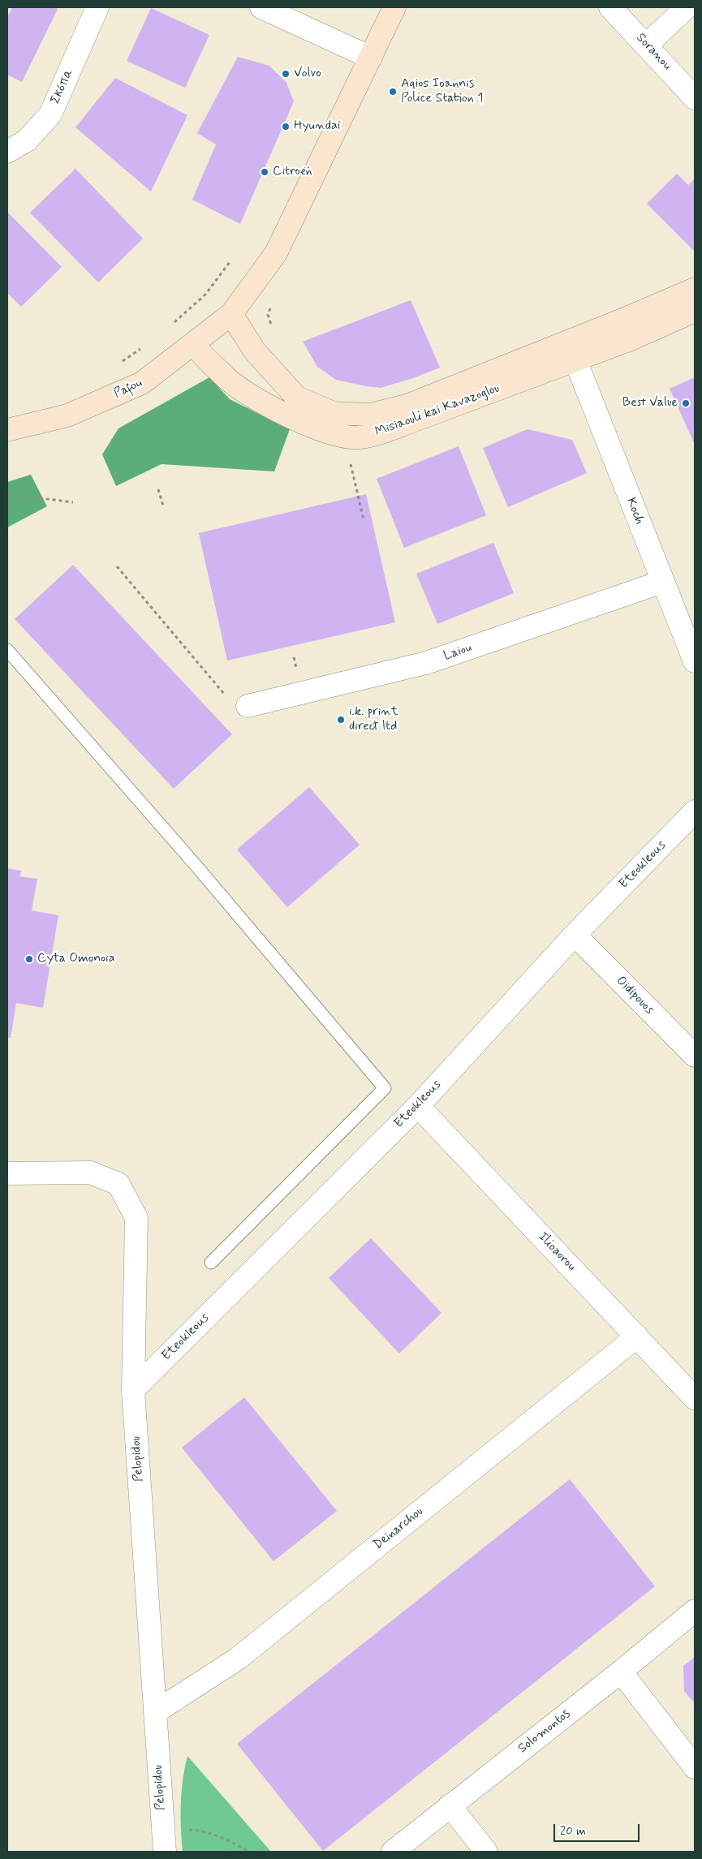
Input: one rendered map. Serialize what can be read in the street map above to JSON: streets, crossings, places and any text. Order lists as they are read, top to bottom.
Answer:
{
  "streets": {
    "main road": ["Pafou", "Misiaouli kai Kavazoglou"],
    "street": [
      "Soranou",
      "Σκόπα",
      "Koch",
      "Laiou",
      "Eteokleous",
      "Oidipouos",
      "Ilioaorou",
      "Pelopidou",
      "Deinarchou",
      "Solomontos"
    ]
  },
  "crossings": [
    ["Pafou", "Misiaouli kai Kavazoglou"],
    ["Misiaouli kai Kavazoglou", "Koch"],
    ["Koch", "Laiou"],
    ["Eteokleous", "Oidipouos"],
    ["Eteokleous", "Ilioaorou"],
    ["Eteokleous", "Pelopidou"],
    ["Ilioaorou", "Deinarchou"],
    ["Pelopidou", "Deinarchou"]
  ],
  "places": [
    "Volvo",
    "Agios Ioannis Police Station 1",
    "Hyundai",
    "Citroën",
    "Best Value",
    "i.k. print direct ltd",
    "Cyta Omonoia"
  ],
  "scale_bar": "20 m"
}
